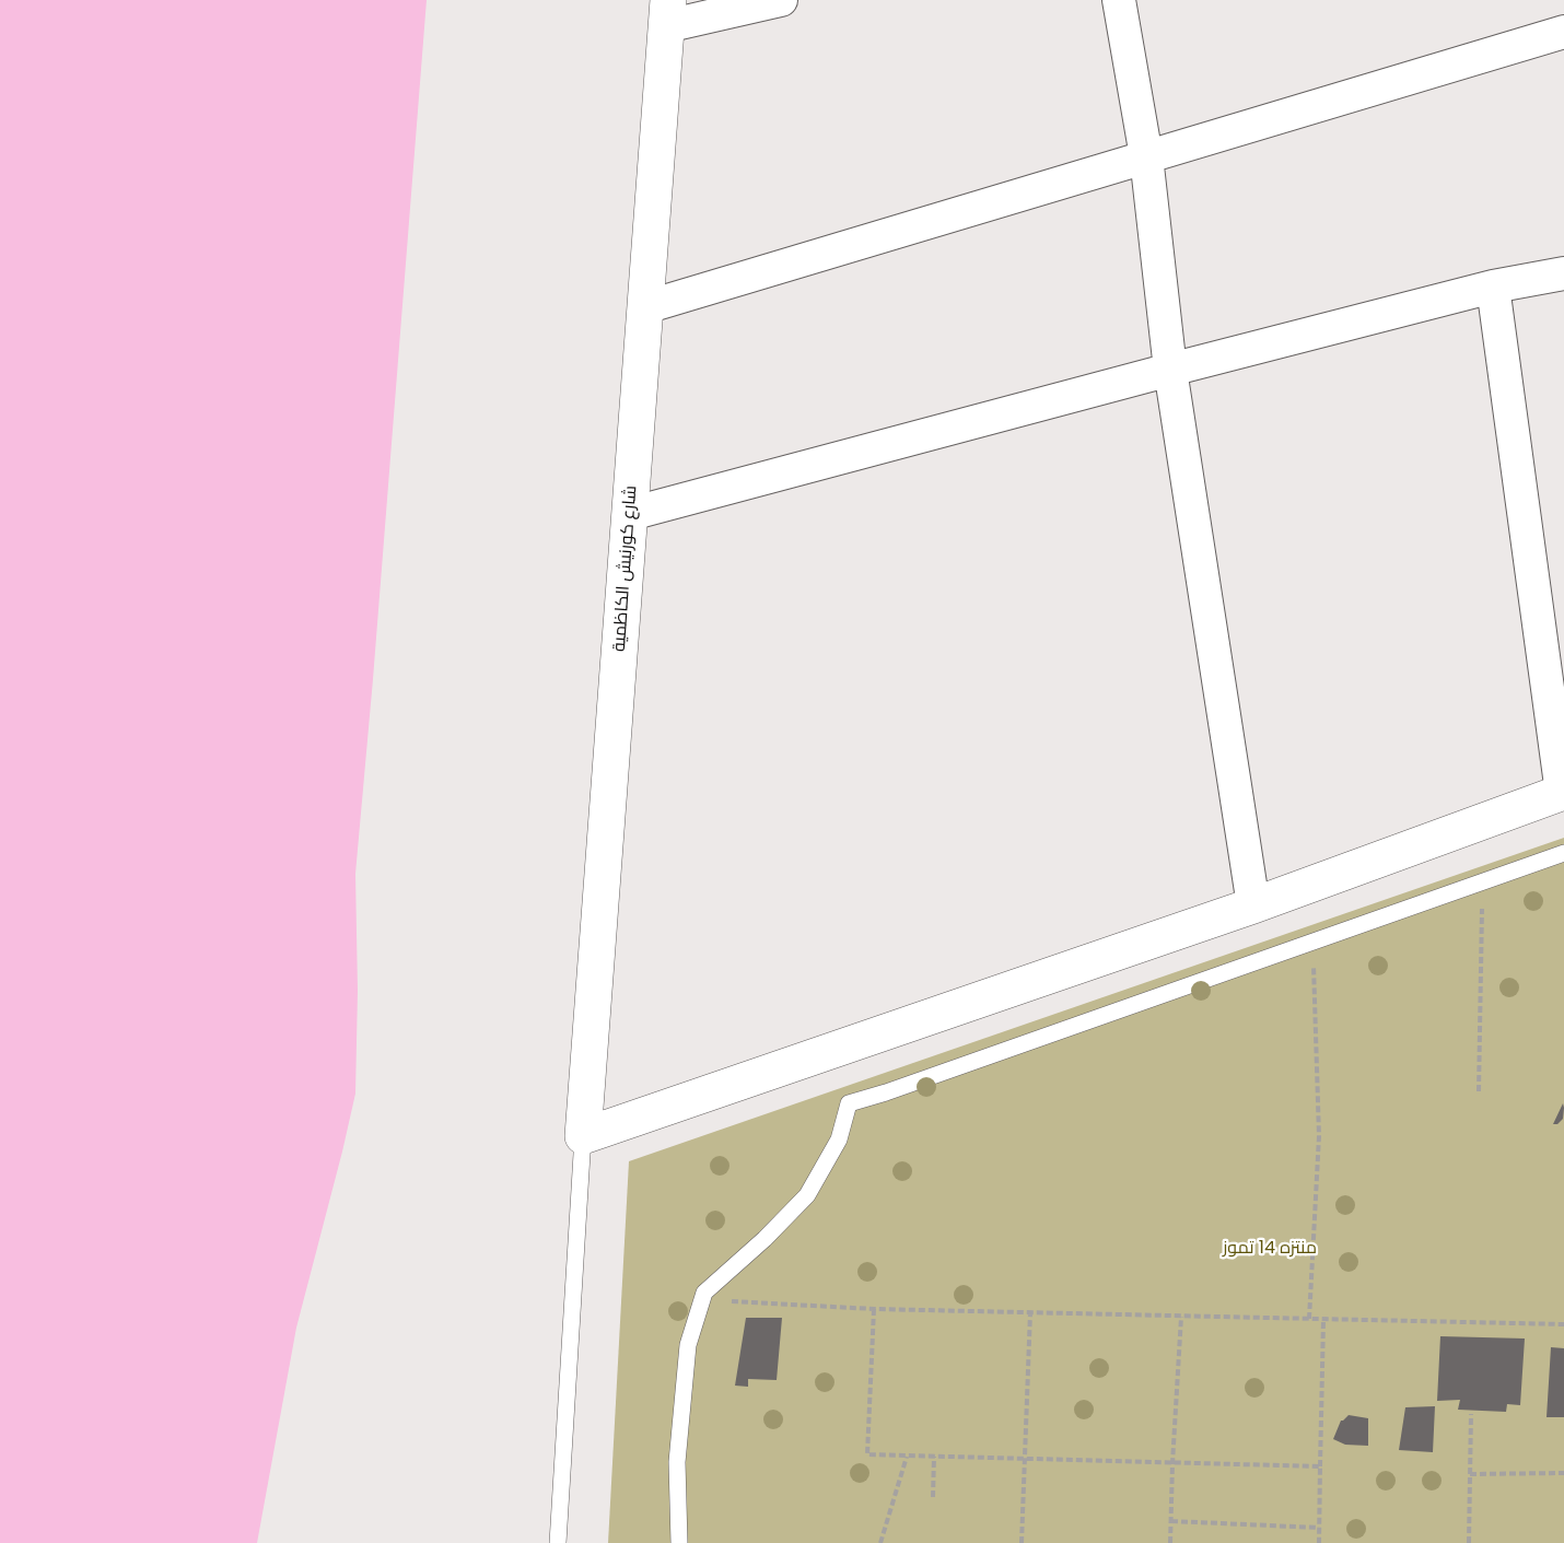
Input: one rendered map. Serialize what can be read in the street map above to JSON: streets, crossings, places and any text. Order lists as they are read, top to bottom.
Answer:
{
  "streets": {
    "street": ["شارع كورنيش الكاظمية"]
  },
  "parks": ["منتزه 14 تموز"]
}
